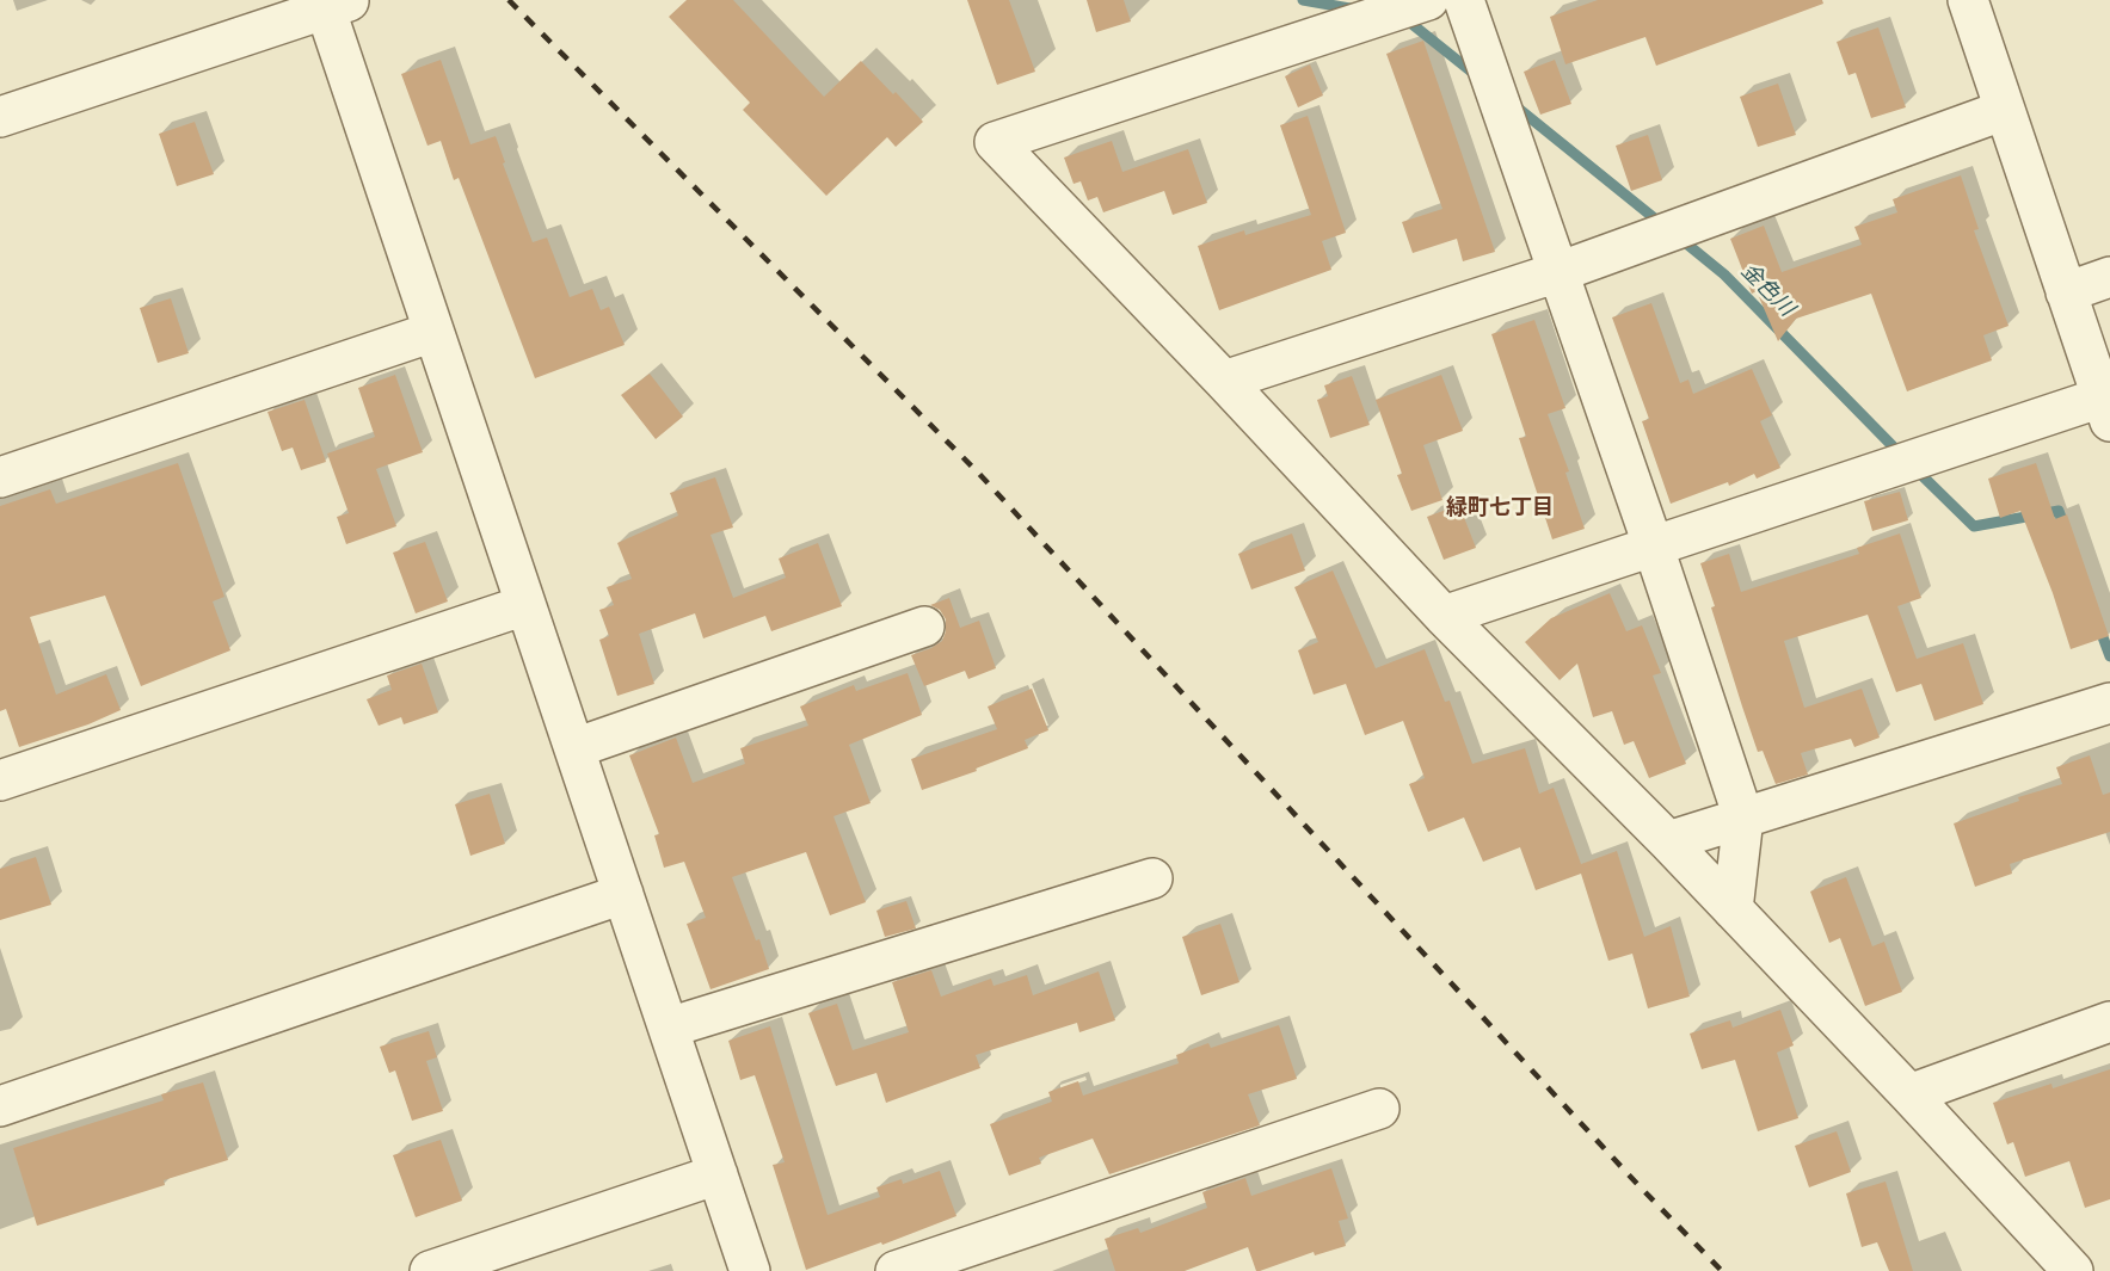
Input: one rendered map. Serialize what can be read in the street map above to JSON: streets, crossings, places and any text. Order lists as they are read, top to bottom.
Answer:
{
  "districts": ["緑町七丁目"],
  "water": ["金色川"]
}
